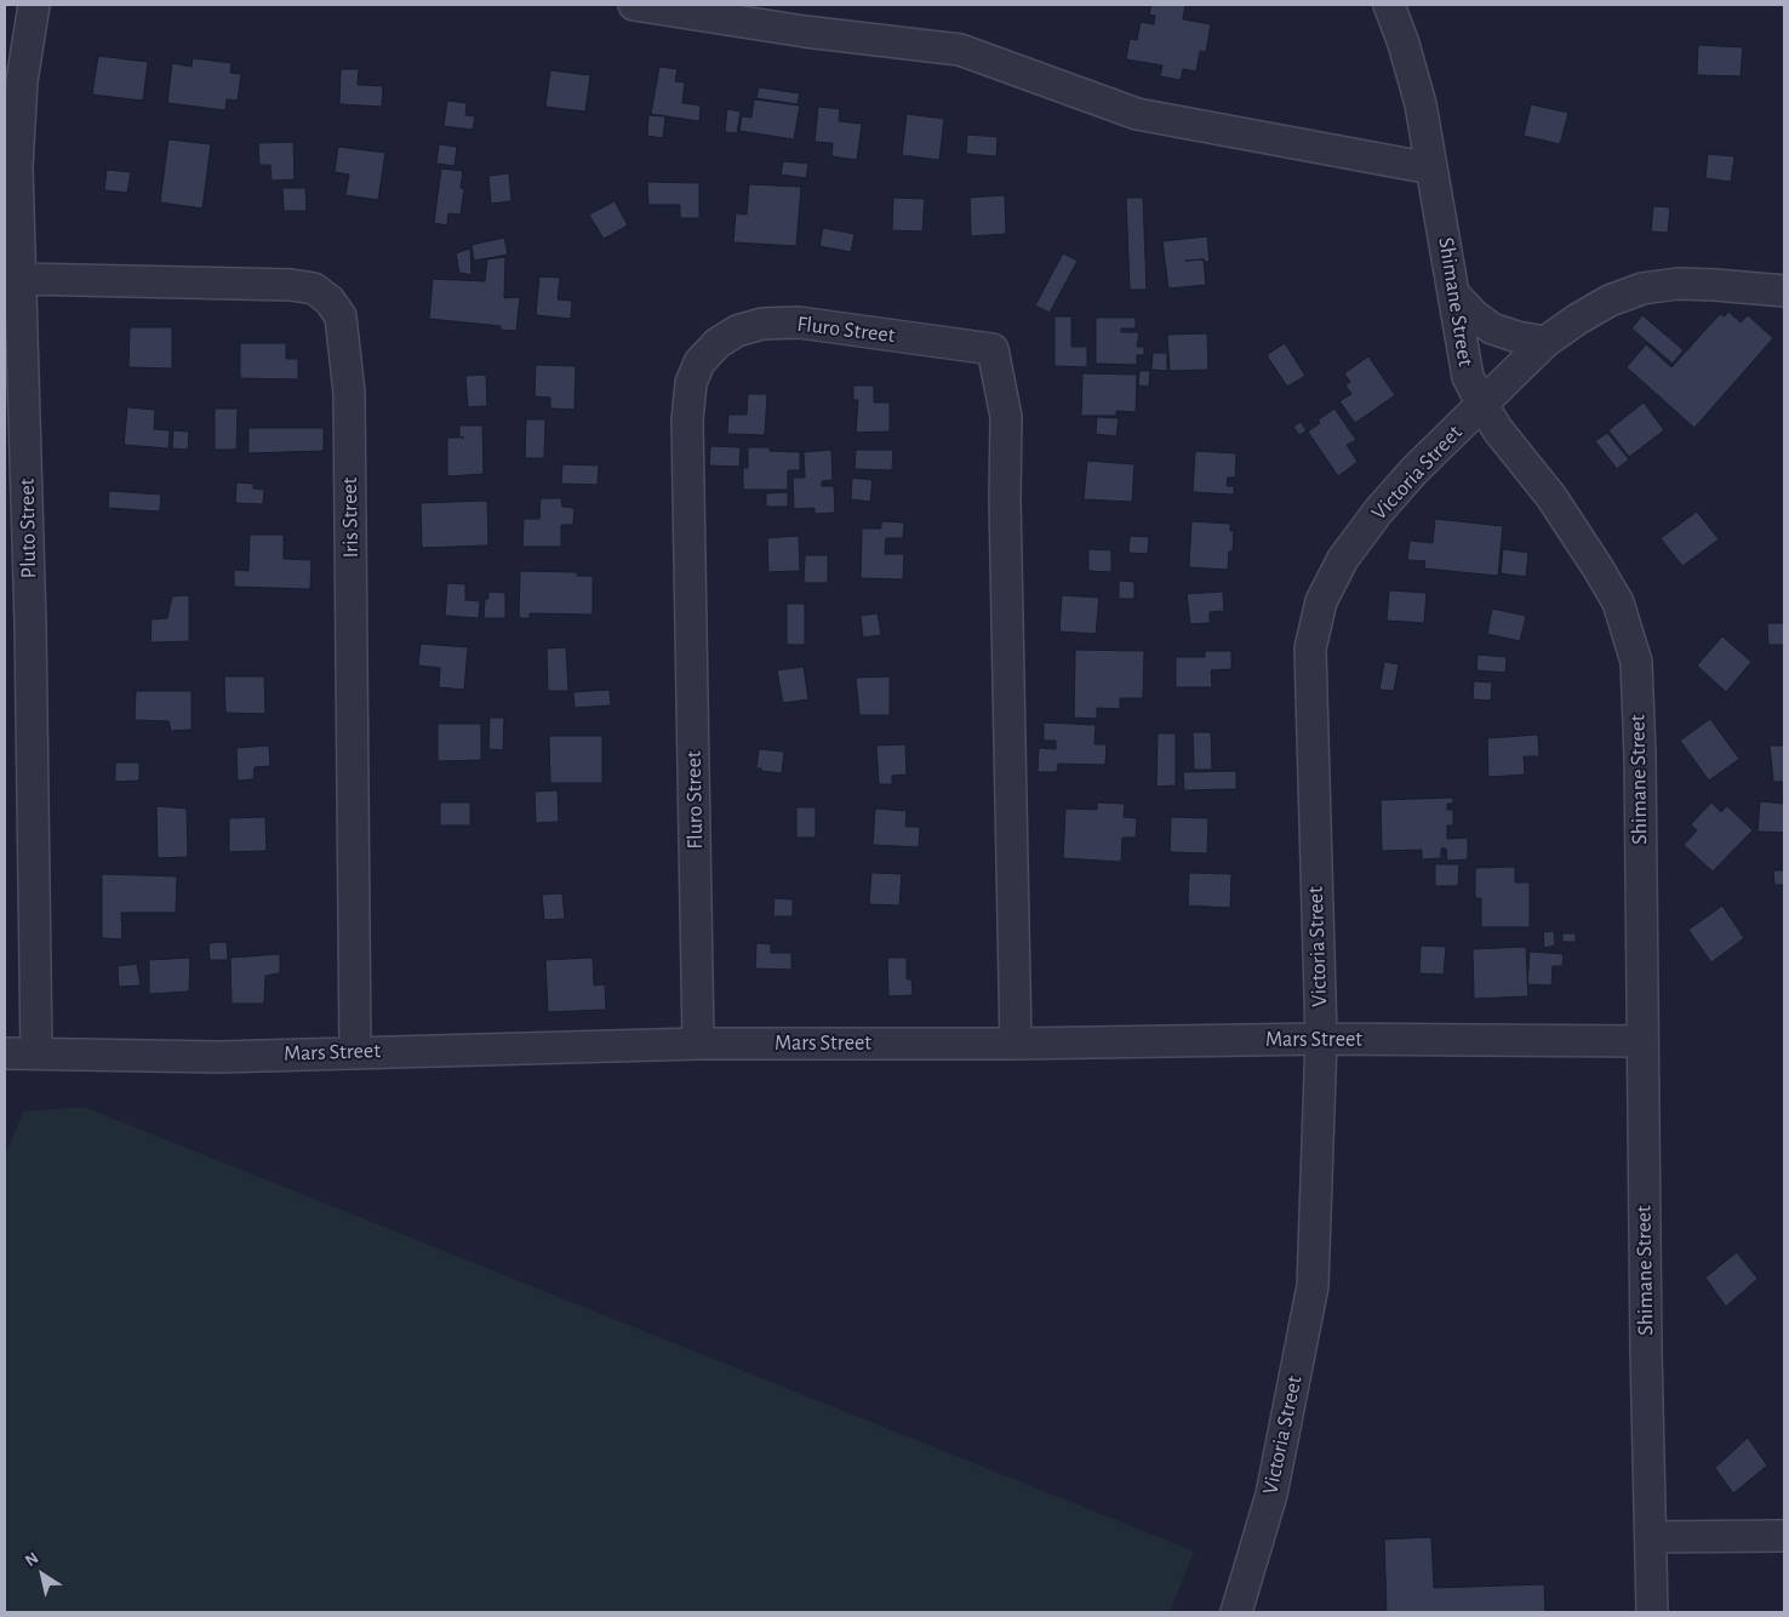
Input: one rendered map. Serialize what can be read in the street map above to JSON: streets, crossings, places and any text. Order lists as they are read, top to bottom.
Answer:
{
  "streets": {
    "street": [
      "Shimane Street",
      "Fluro Street",
      "Victoria Street",
      "Iris Street",
      "Pluto Street",
      "Mars Street"
    ]
  },
  "crossings": [
    ["Shimane Street", "Victoria Street"],
    ["Shimane Street", "Mars Street"],
    ["Fluro Street", "Mars Street"],
    ["Victoria Street", "Mars Street"],
    ["Iris Street", "Pluto Street"],
    ["Iris Street", "Mars Street"],
    ["Pluto Street", "Mars Street"]
  ],
  "north": "top left"
}
